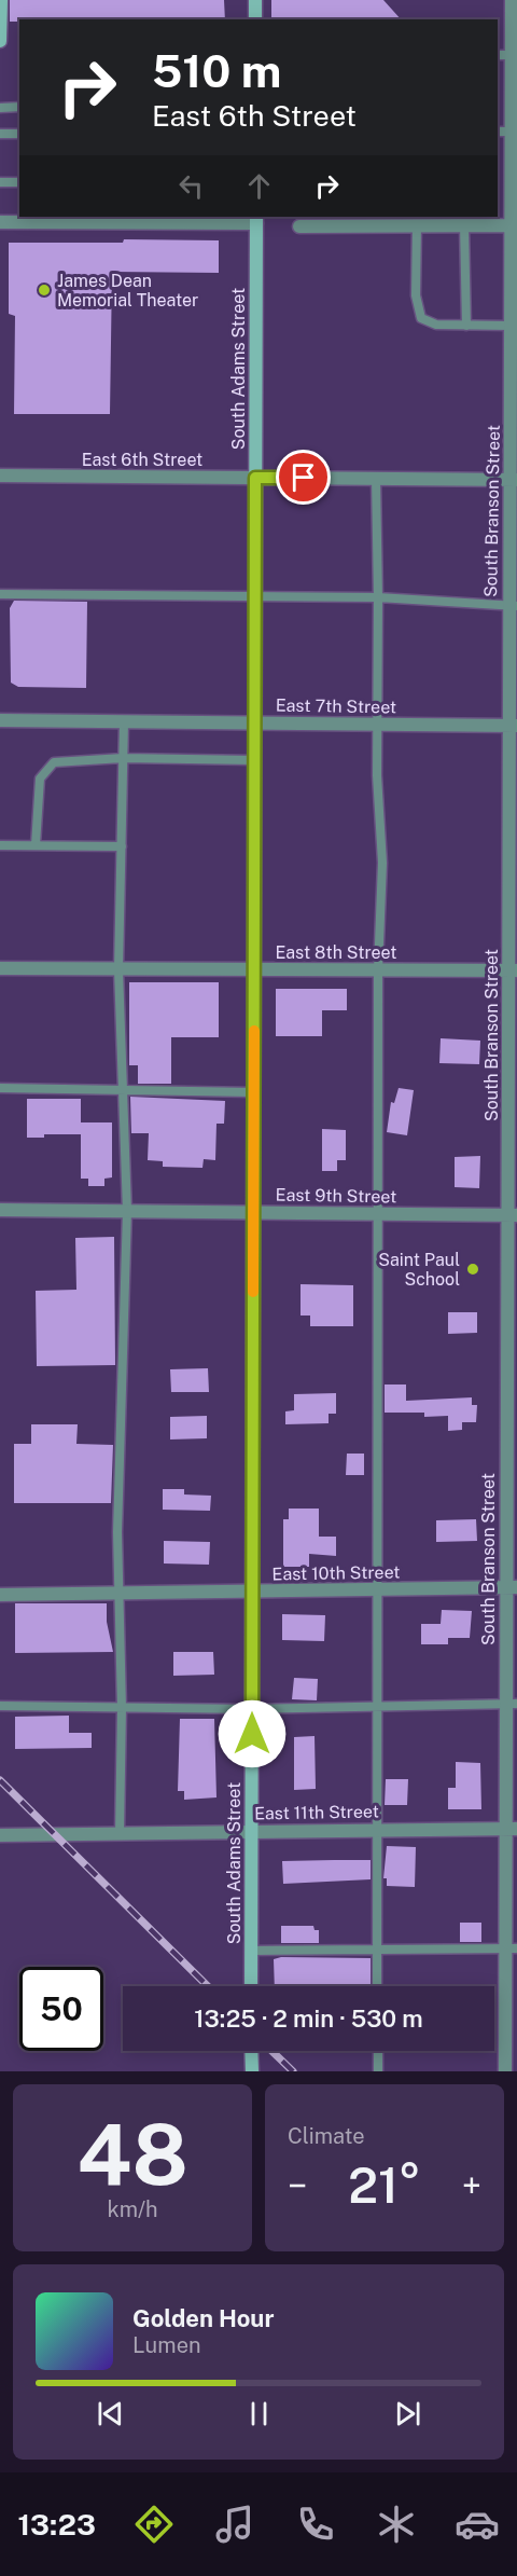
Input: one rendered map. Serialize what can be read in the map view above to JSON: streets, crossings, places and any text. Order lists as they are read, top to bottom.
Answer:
{
  "streets": {
    "main road": ["South Adams Street"],
    "street": [
      "East 6th Street",
      "South Branson Street",
      "East 7th Street",
      "East 8th Street",
      "East 9th Street",
      "East 10th Street",
      "East 11th Street"
    ]
  },
  "crossings": [
    ["South Adams Street", "East 6th Street"],
    ["South Adams Street", "East 7th Street"],
    ["South Adams Street", "East 8th Street"],
    ["South Adams Street", "East 9th Street"],
    ["South Adams Street", "East 10th Street"],
    ["South Adams Street", "East 11th Street"],
    ["East 6th Street", "South Branson Street"],
    ["South Branson Street", "East 7th Street"],
    ["South Branson Street", "East 8th Street"],
    ["South Branson Street", "East 9th Street"],
    ["South Branson Street", "East 10th Street"],
    ["South Branson Street", "East 11th Street"]
  ],
  "places": ["James Dean Memorial Theater", "Saint Paul School"],
  "page": {
    "turn": ["510 m", "East 6th Street"],
    "limit": "50",
    "trip": "13:25 · 2 min · 530 m",
    "tile": [
      ["48", "km/h"],
      "Climate"
    ],
    "heat": ["−", "21°", "+"],
    "song": ["Golden Hour", "Lumen"],
    "tabs": "13:23"
  }
}
